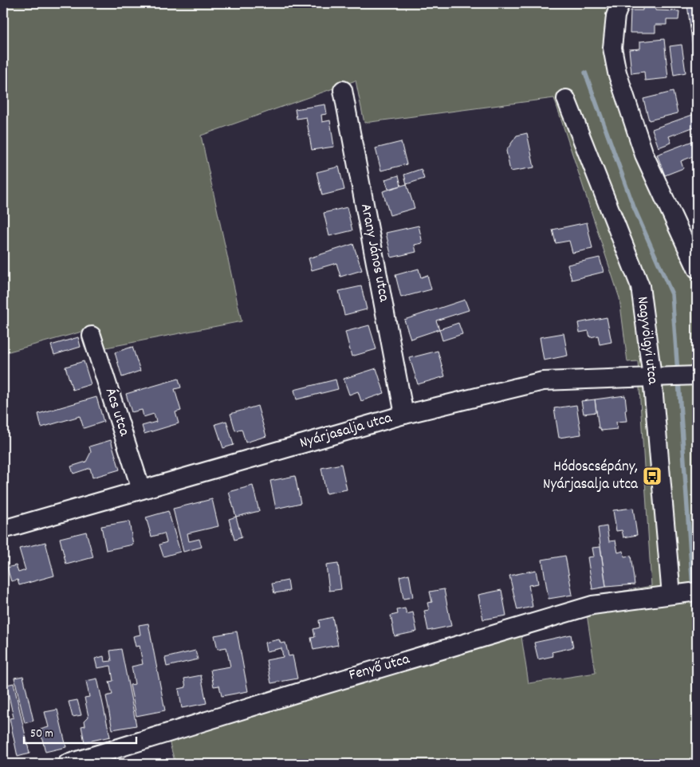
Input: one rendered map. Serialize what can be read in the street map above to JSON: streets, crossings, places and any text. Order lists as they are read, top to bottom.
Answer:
{
  "streets": {
    "street": [
      "Arany János utca",
      "Nagyvölgyi utca",
      "Ács utca",
      "Nyárjasalja utca",
      "Fenyő utca"
    ]
  },
  "crossings": [
    ["Arany János utca", "Nyárjasalja utca"],
    ["Nagyvölgyi utca", "Nyárjasalja utca"],
    ["Nagyvölgyi utca", "Fenyő utca"],
    ["Ács utca", "Nyárjasalja utca"]
  ],
  "places": {
    "bus stop": ["Hódoscsépány, Nyárjasalja utca"]
  },
  "scale_bar": "50 m"
}
